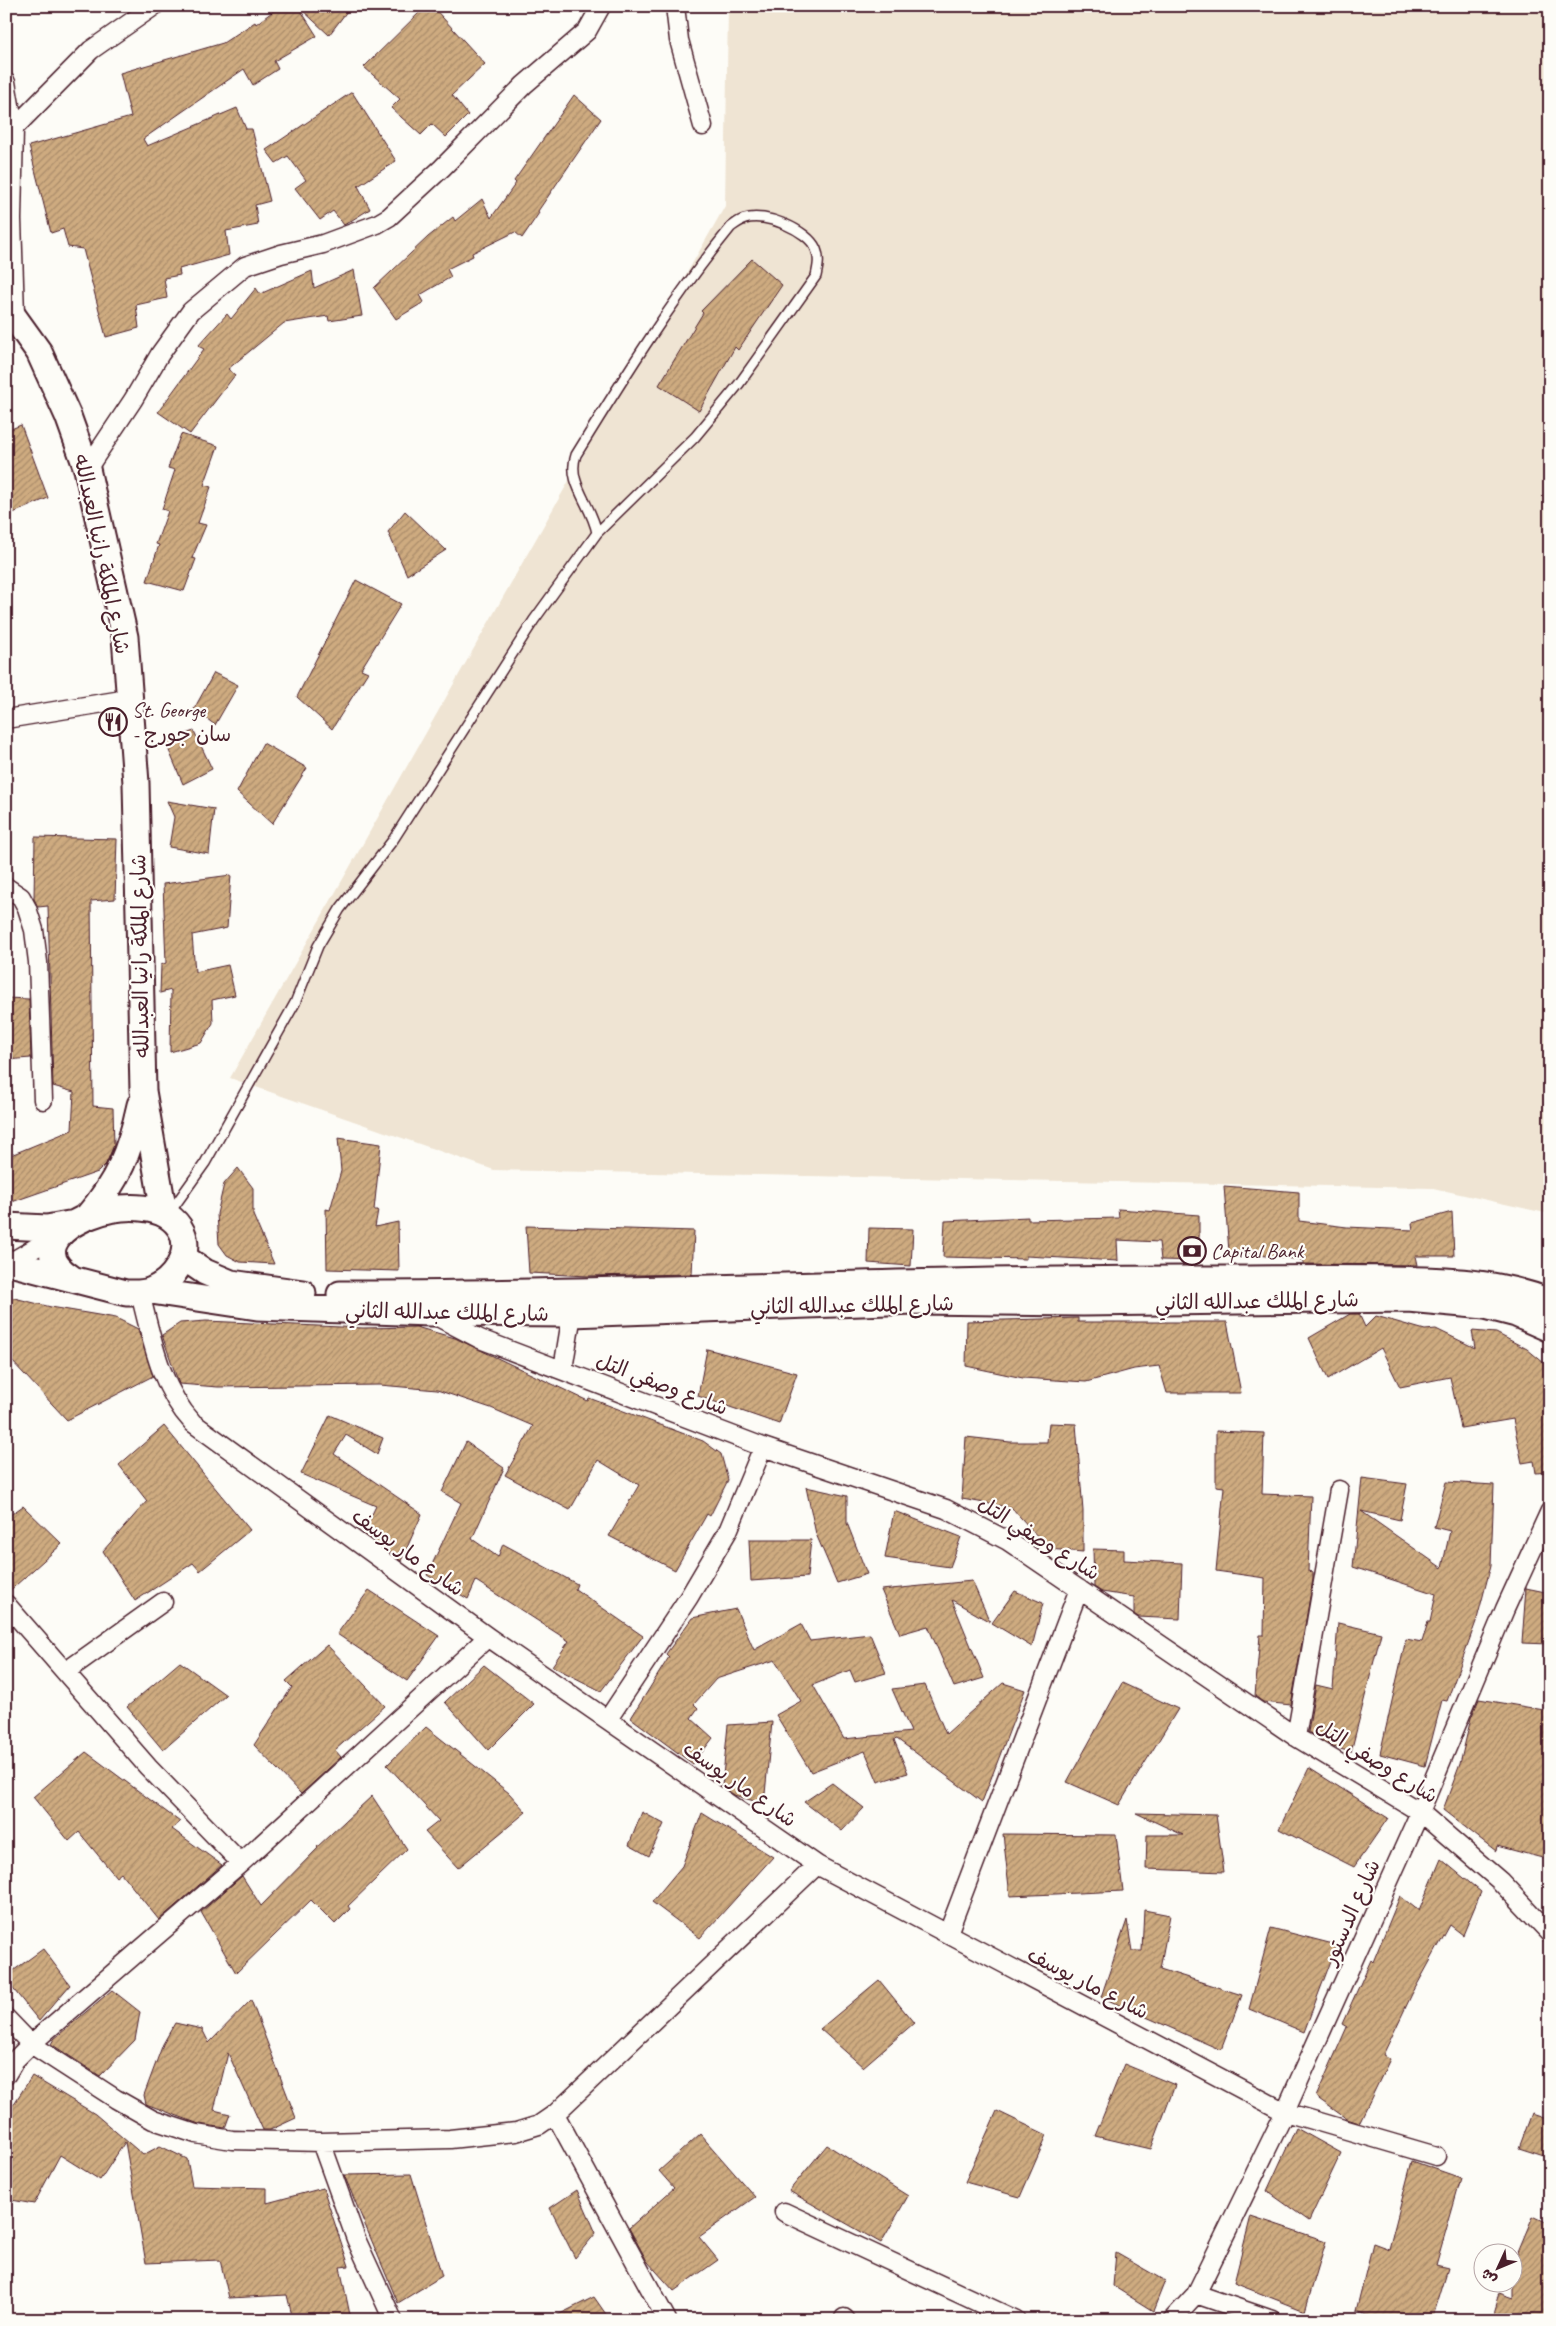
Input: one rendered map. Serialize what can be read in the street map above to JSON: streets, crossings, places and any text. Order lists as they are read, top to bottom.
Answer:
{
  "streets": {
    "main road": ["شارع الملكة رانيا العبدالله", "شارع الملك عبدالله الثاني"],
    "street": ["شارع وصفي التل", "شارع مار يوسف", "شارع الدستور"]
  },
  "crossings": [
    ["شارع الملكة رانيا العبدالله", "شارع الملك عبدالله الثاني"],
    ["شارع الملكة رانيا العبدالله", "شارع مار يوسف"],
    ["شارع الملك عبدالله الثاني", "شارع وصفي التل"],
    ["شارع الملك عبدالله الثاني", "شارع مار يوسف"],
    ["شارع وصفي التل", "شارع الدستور"],
    ["شارع مار يوسف", "شارع الدستور"]
  ],
  "places": {
    "restaurant": ["St. George - سان جورج"],
    "bank": ["Capital Bank"]
  },
  "north": "bottom left"
}
